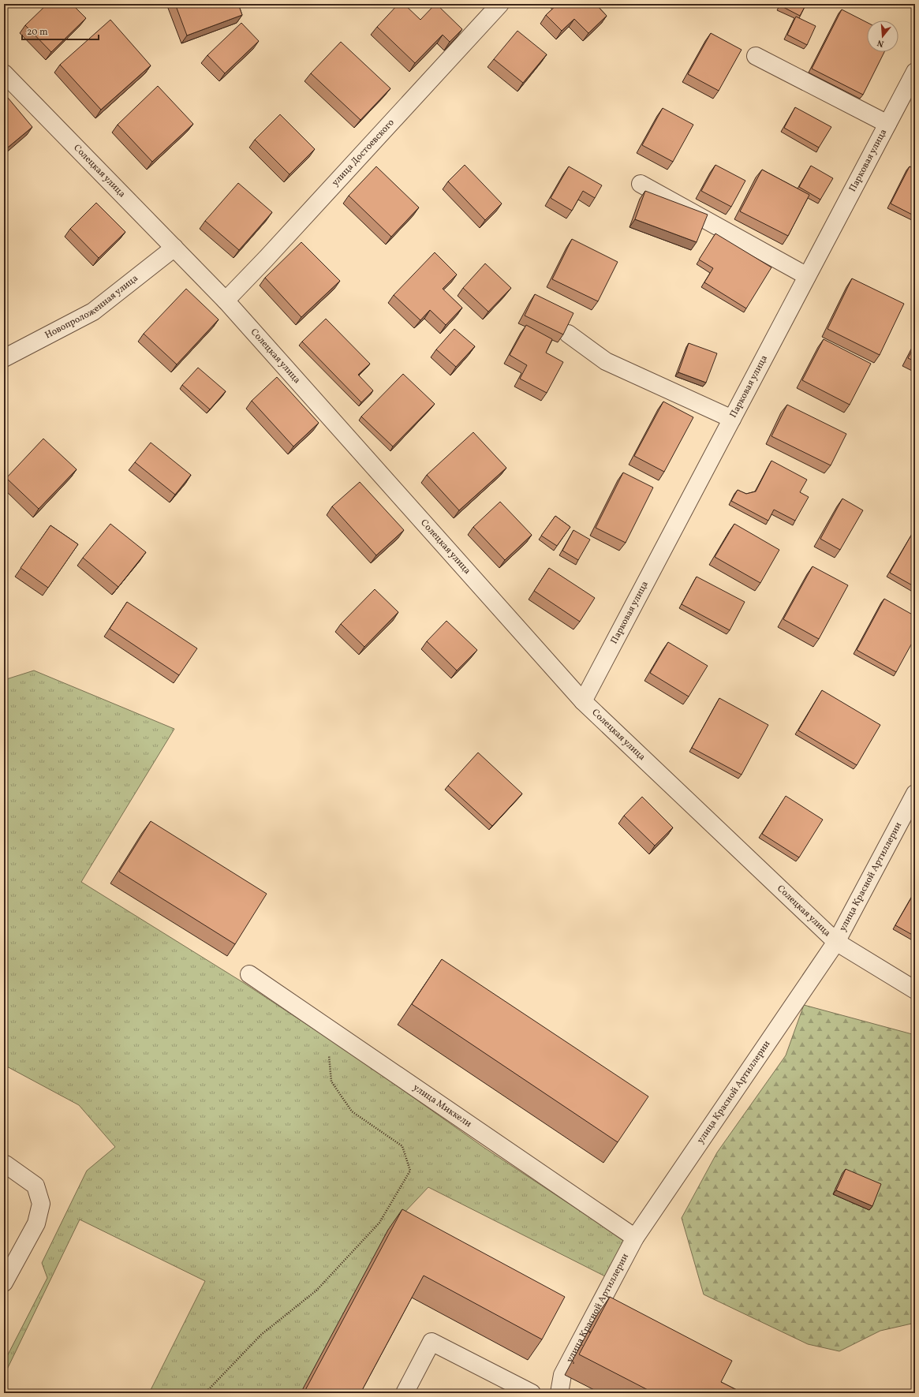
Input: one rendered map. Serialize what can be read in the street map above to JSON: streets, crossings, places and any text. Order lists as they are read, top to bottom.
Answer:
{
  "streets": {
    "street": [
      "улица Достоевского",
      "Парковая улица",
      "Солецкая улица",
      "Новопроложенная улица",
      "улица Красной Артиллерии",
      "улица Миккели"
    ]
  },
  "crossings": [
    ["улица Достоевского", "Солецкая улица"],
    ["Парковая улица", "Солецкая улица"],
    ["Солецкая улица", "Новопроложенная улица"],
    ["Солецкая улица", "улица Красной Артиллерии"],
    ["улица Красной Артиллерии", "улица Миккели"]
  ],
  "scale_bar": "20 m",
  "north": "bottom"
}
